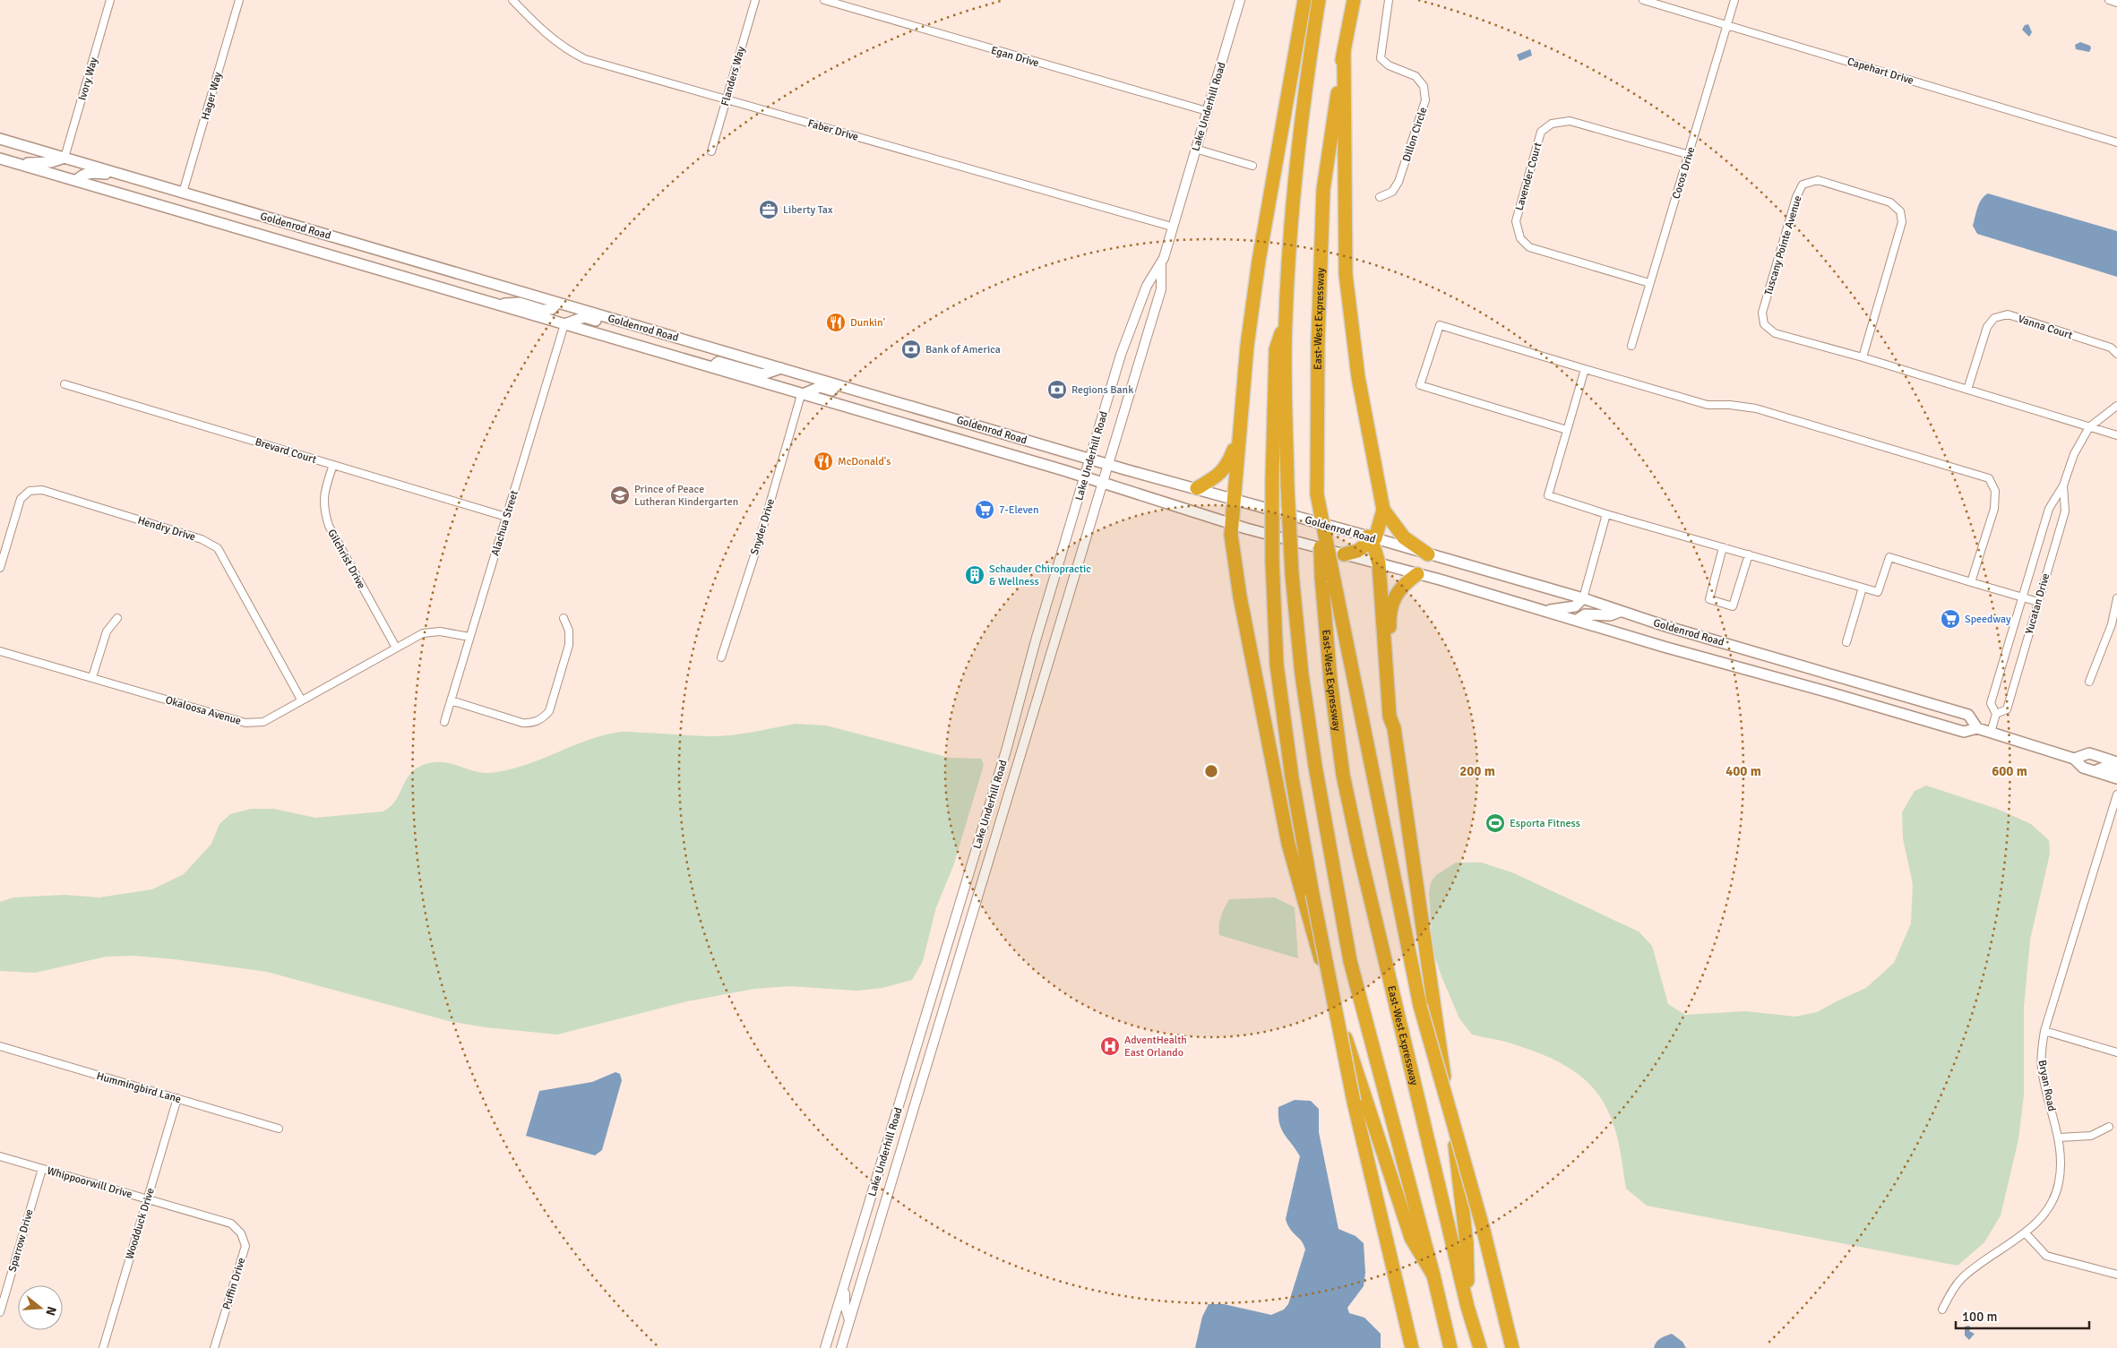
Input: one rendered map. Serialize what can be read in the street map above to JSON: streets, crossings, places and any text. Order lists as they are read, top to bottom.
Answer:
{
  "streets": {
    "highway": ["East-West Expressway"],
    "main road": ["Goldenrod Road"],
    "street": [
      "Egan Drive",
      "Capehart Drive",
      "Flanders Way",
      "Ivory Way",
      "Hager Way",
      "Lake Underhill Road",
      "Faber Drive",
      "Dillon Circle",
      "Cocos Drive",
      "Lavender Court",
      "Tuscany Pointe Avenue",
      "Vanna Court",
      "Brevard Court",
      "Alachua Street",
      "Snyder Drive",
      "Hendry Drive",
      "Gilchrist Drive",
      "Yucatan Drive",
      "Okaloosa Avenue",
      "Bryan Road",
      "Hummingbird Lane",
      "Whippoorwill Drive",
      "Woodduck Drive",
      "Sparrow Drive",
      "Puffin Drive"
    ]
  },
  "crossings": [
    ["Egan Drive", "Lake Underhill Road"],
    ["Capehart Drive", "Cocos Drive"],
    ["Flanders Way", "Faber Drive"],
    ["Ivory Way", "Goldenrod Road"],
    ["Hager Way", "Goldenrod Road"],
    ["Lake Underhill Road", "Faber Drive"],
    ["Lake Underhill Road", "Goldenrod Road"],
    ["Cocos Drive", "Lavender Court"],
    ["Goldenrod Road", "Alachua Street"],
    ["Goldenrod Road", "Snyder Drive"],
    ["Goldenrod Road", "Yucatan Drive"],
    ["Tuscany Pointe Avenue", "Vanna Court"],
    ["Tuscany Pointe Avenue", "Yucatan Drive"],
    ["Brevard Court", "Alachua Street"],
    ["Brevard Court", "Gilchrist Drive"],
    ["Alachua Street", "Okaloosa Avenue"],
    ["Hendry Drive", "Okaloosa Avenue"],
    ["Gilchrist Drive", "Okaloosa Avenue"],
    ["Hummingbird Lane", "Woodduck Drive"],
    ["Whippoorwill Drive", "Woodduck Drive"],
    ["Whippoorwill Drive", "Sparrow Drive"],
    ["Whippoorwill Drive", "Puffin Drive"]
  ],
  "places": {
    "office": ["Liberty Tax"],
    "restaurant": ["Dunkin'", "McDonald's"],
    "bank": ["Bank of America", "Regions Bank"],
    "school or university": ["Prince of Peace Lutheran Kindergarten"],
    "supermarket": ["7-Eleven", "Speedway"],
    "building": ["Schauder Chiropractic & Wellness"],
    "sports": ["Esporta Fitness"],
    "hospital": ["AdventHealth East Orlando"]
  },
  "scale_bar": "100 m",
  "north": "right",
  "rings": ["200 m", "400 m", "600 m"]
}
